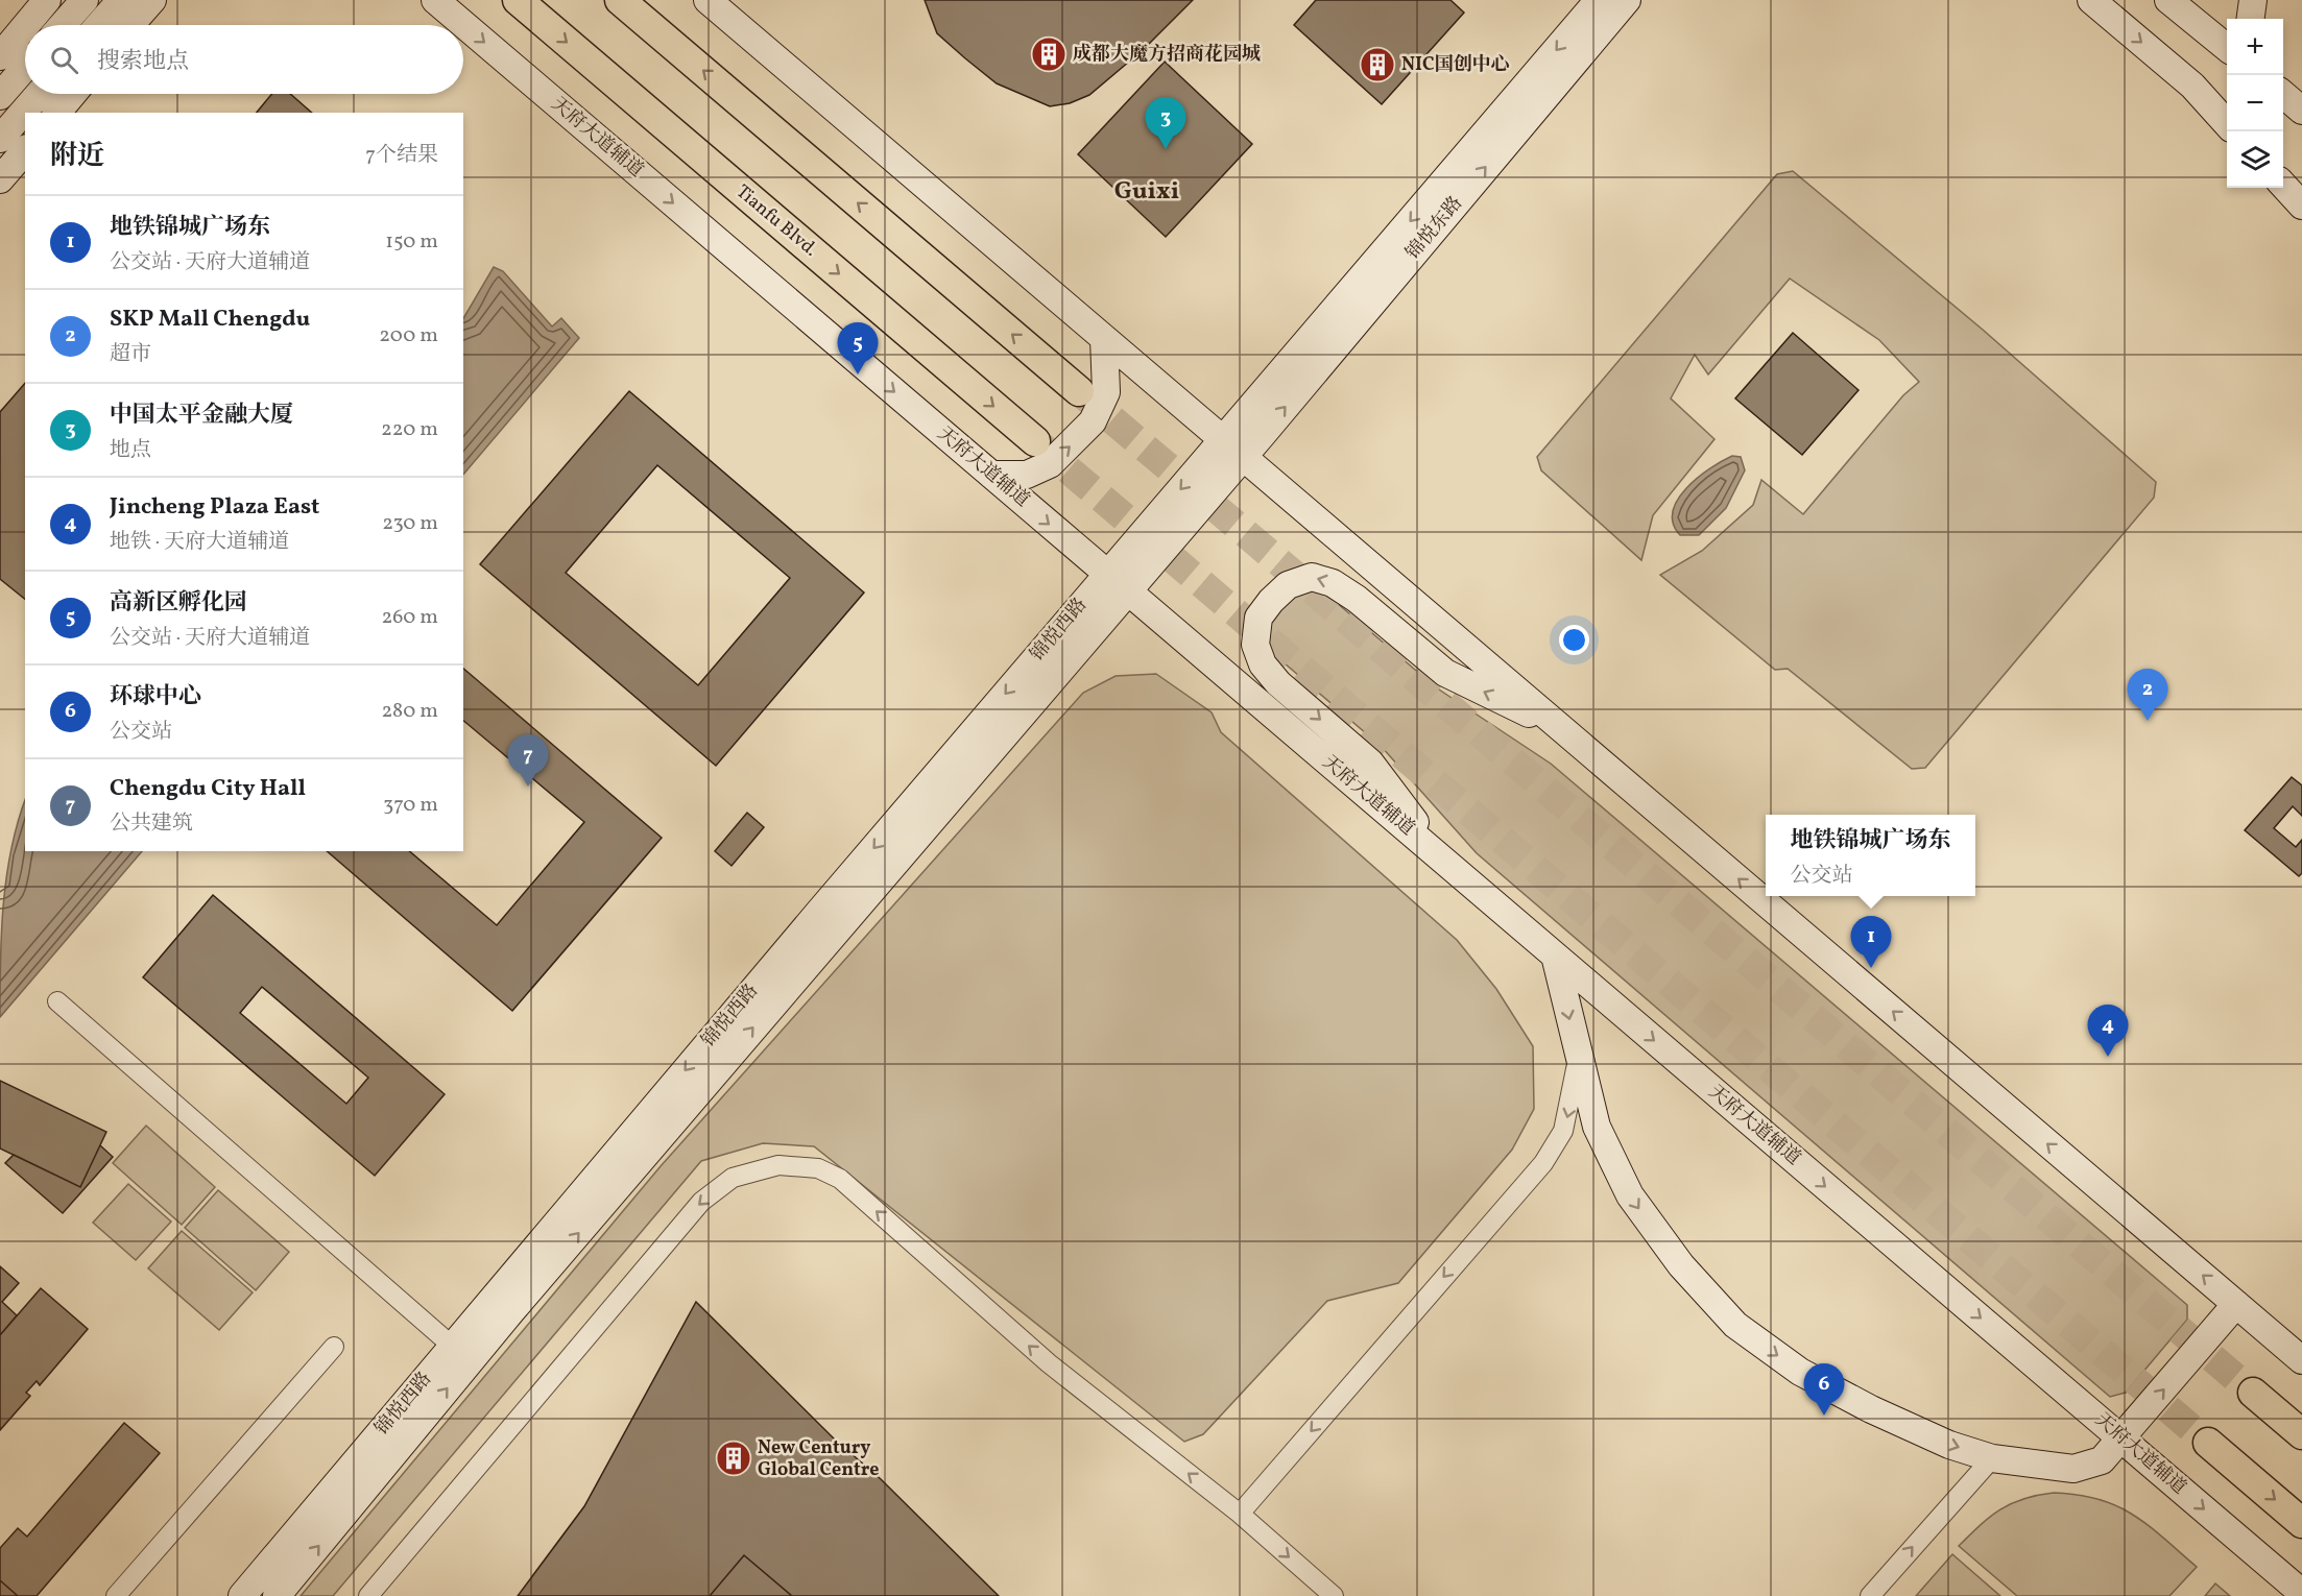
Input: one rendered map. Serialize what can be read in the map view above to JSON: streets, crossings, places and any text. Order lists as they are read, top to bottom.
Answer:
{
  "streets": {
    "main road": ["Tianfu Blvd."],
    "street": ["天府大道辅道", "锦悦东路", "锦悦西路"]
  },
  "crossings": [
    ["天府大道辅道", "锦悦西路"],
    ["锦悦东路", "锦悦西路"]
  ],
  "districts": ["Guixi"],
  "places": {
    "building": ["成都大魔方招商花园城", "NIC国创中心", "New Century Global Centre"]
  },
  "page": {
    "map_buttons": ["+", "−"],
    "search": "搜索地点",
    "pins": [
      "3",
      "5",
      "2",
      "7",
      "1",
      "4",
      "6"
    ],
    "heading": ["附近", "7个结果"],
    "list": [
      {
        "mark": "1",
        "name": "地铁锦城广场东",
        "note": "公交站 · 天府大道辅道",
        "value": "150 m"
      },
      {
        "mark": "2",
        "name": "SKP Mall Chengdu",
        "note": "超市",
        "value": "200 m"
      },
      {
        "mark": "3",
        "name": "中国太平金融大厦",
        "note": "地点",
        "value": "220 m"
      },
      {
        "mark": "4",
        "name": "Jincheng Plaza East",
        "note": "地铁 · 天府大道辅道",
        "value": "230 m"
      },
      {
        "mark": "5",
        "name": "高新区孵化园",
        "note": "公交站 · 天府大道辅道",
        "value": "260 m"
      },
      {
        "mark": "6",
        "name": "环球中心",
        "note": "公交站",
        "value": "280 m"
      },
      {
        "mark": "7",
        "name": "Chengdu City Hall",
        "note": "公共建筑",
        "value": "370 m"
      }
    ],
    "popup": ["地铁锦城广场东", "公交站"]
  }
}
